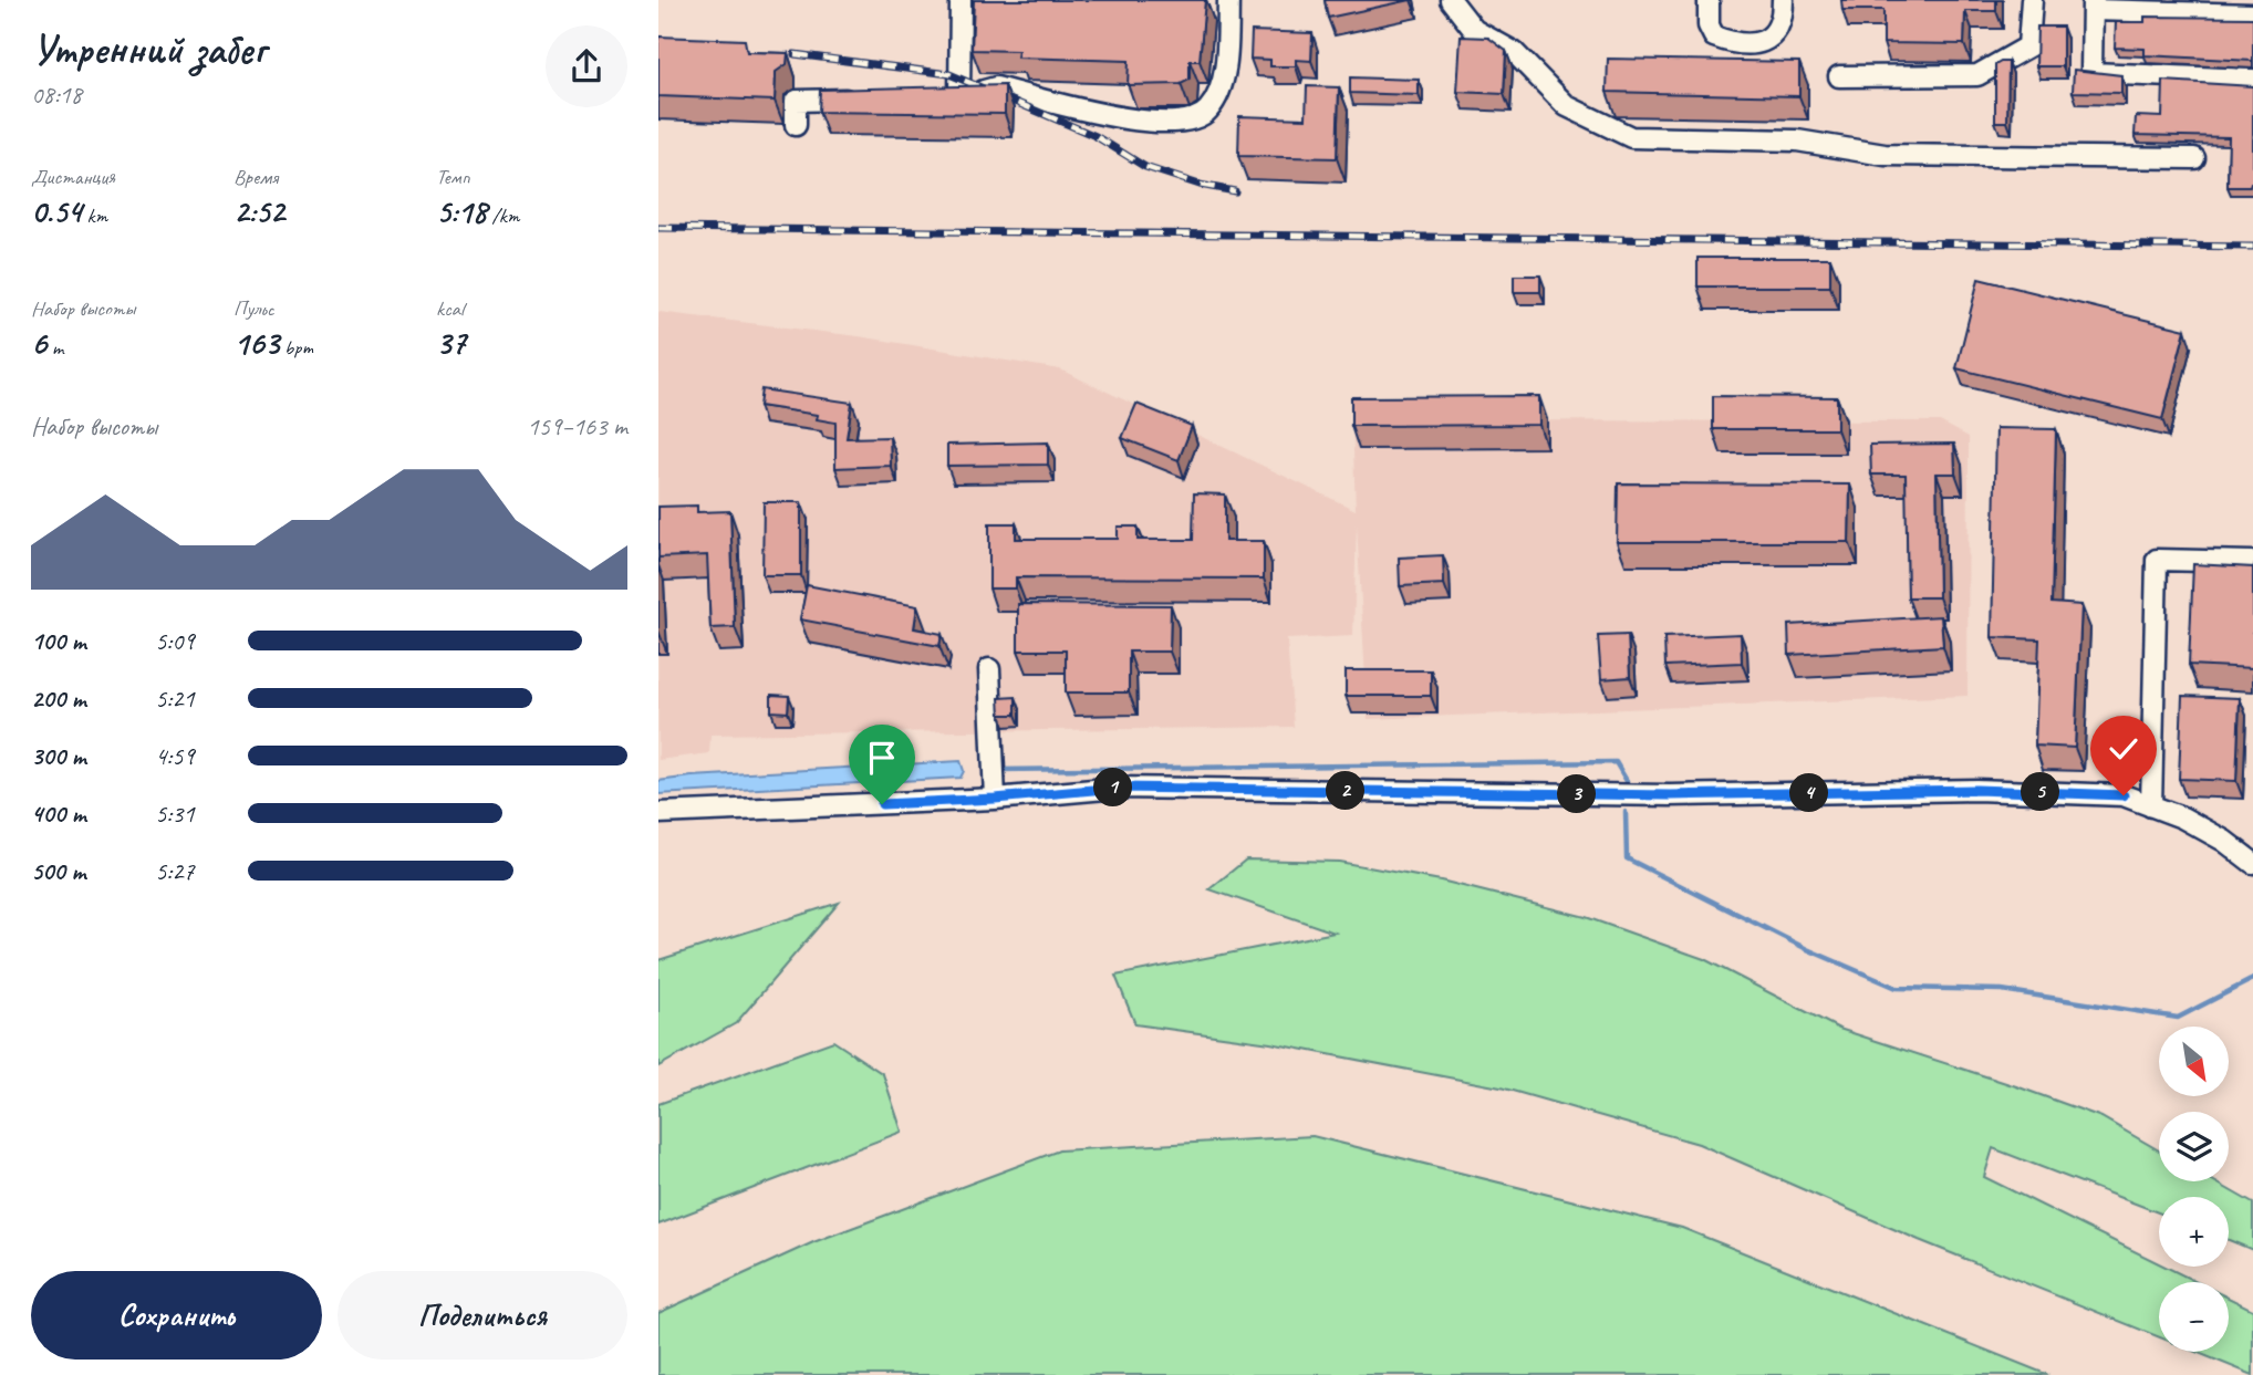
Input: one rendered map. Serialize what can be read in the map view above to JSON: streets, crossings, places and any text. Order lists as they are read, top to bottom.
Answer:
{
  "north": "bottom right",
  "page": {
    "heading": ["Утренний забег", "08:18"],
    "stats": [
      ["Дистанция", "0.54 km"],
      ["Время", "2:52"],
      ["Темп", "5:18 /km"],
      ["Набор высоты", "6 m"],
      ["Пульс", "163 bpm"],
      ["kcal", "37"]
    ],
    "chart": ["Набор высоты", "159–163 m"],
    "list": [
      {
        "name": "100 m",
        "note": "5:09"
      },
      {
        "name": "200 m",
        "note": "5:21"
      },
      {
        "name": "300 m",
        "note": "4:59"
      },
      {
        "name": "400 m",
        "note": "5:31"
      },
      {
        "name": "500 m",
        "note": "5:27"
      }
    ],
    "pins": [
      "1",
      "2",
      "5",
      "4",
      "3"
    ],
    "map_buttons": ["+", "−"],
    "buttons": ["Сохранить", "Поделиться"]
  }
}
